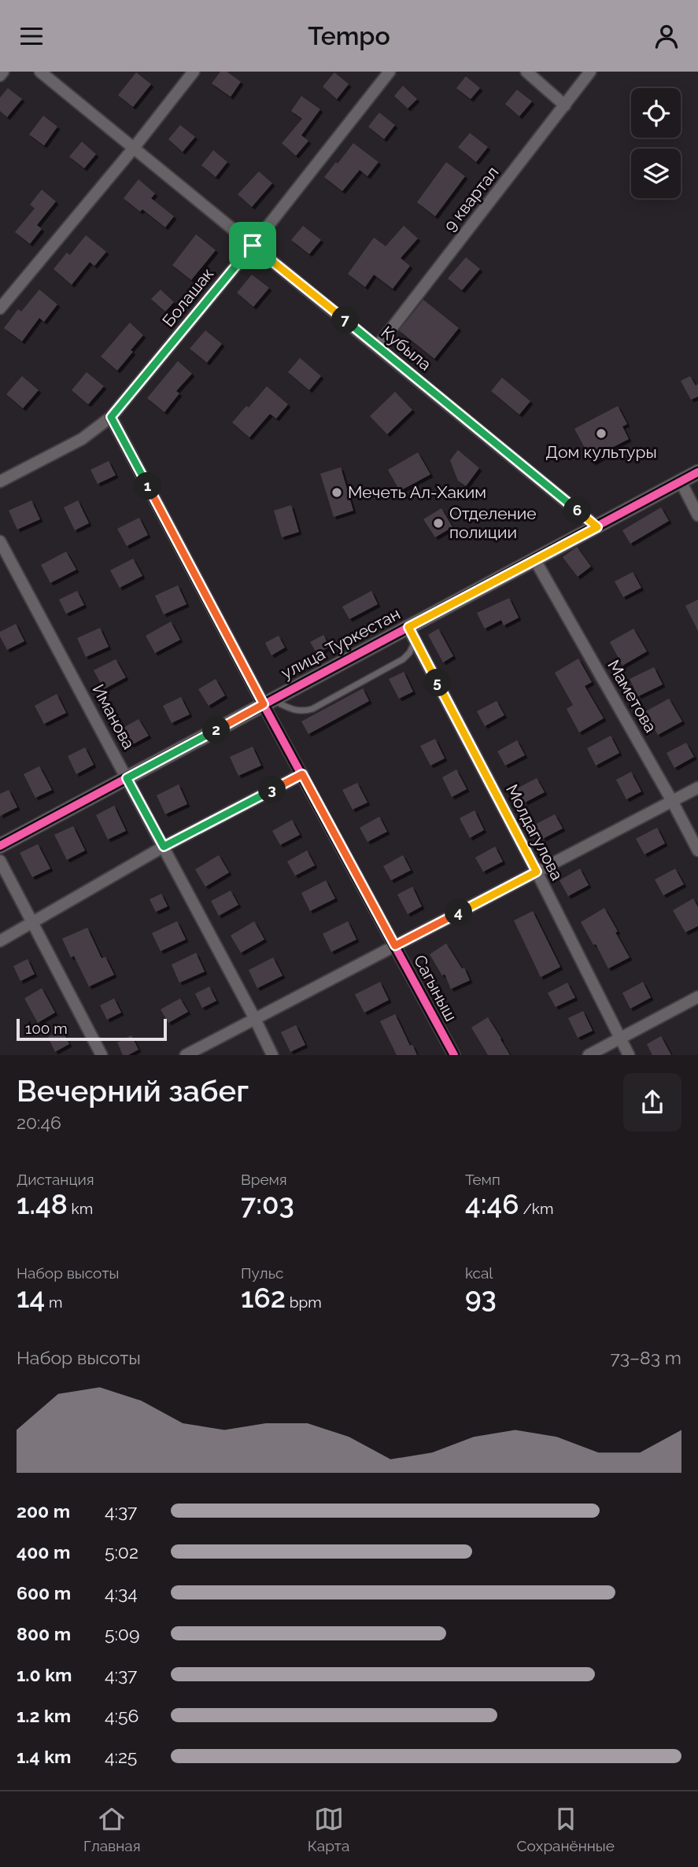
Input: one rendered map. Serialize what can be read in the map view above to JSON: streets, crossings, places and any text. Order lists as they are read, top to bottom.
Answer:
{
  "streets": {
    "street": [
      "9 квартал",
      "Болашак",
      "Кубыла",
      "улица Туркестан",
      "Маметова",
      "Иманова",
      "Молдагулова",
      "Сагыныш"
    ]
  },
  "crossings": [
    ["9 квартал", "Кубыла"],
    ["Болашак", "Кубыла"],
    ["Болашак", "Сагыныш"],
    ["Кубыла", "улица Туркестан"],
    ["улица Туркестан", "Маметова"],
    ["улица Туркестан", "Иманова"],
    ["улица Туркестан", "Молдагулова"],
    ["улица Туркестан", "Сагыныш"]
  ],
  "places": ["Дом культуры", "Мечеть Ал-Хаким", "Отделение полиции"],
  "scale_bar": "100 m",
  "page": {
    "header": "Tempo",
    "pins": [
      "7",
      "1",
      "6",
      "5",
      "2",
      "3",
      "4"
    ],
    "scale": "100 m",
    "heading": ["Вечерний забег", "20:46"],
    "stats": [
      ["Дистанция", "1.48 km"],
      ["Время", "7:03"],
      ["Темп", "4:46 /km"],
      ["Набор высоты", "14 m"],
      ["Пульс", "162 bpm"],
      ["kcal", "93"]
    ],
    "chart": ["Набор высоты", "73–83 m"],
    "list": [
      {
        "name": "200 m",
        "note": "4:37"
      },
      {
        "name": "400 m",
        "note": "5:02"
      },
      {
        "name": "600 m",
        "note": "4:34"
      },
      {
        "name": "800 m",
        "note": "5:09"
      },
      {
        "name": "1.0 km",
        "note": "4:37"
      },
      {
        "name": "1.2 km",
        "note": "4:56"
      },
      {
        "name": "1.4 km",
        "note": "4:25"
      }
    ],
    "tabs": ["Главная", "Карта", "Сохранённые"]
  }
}
